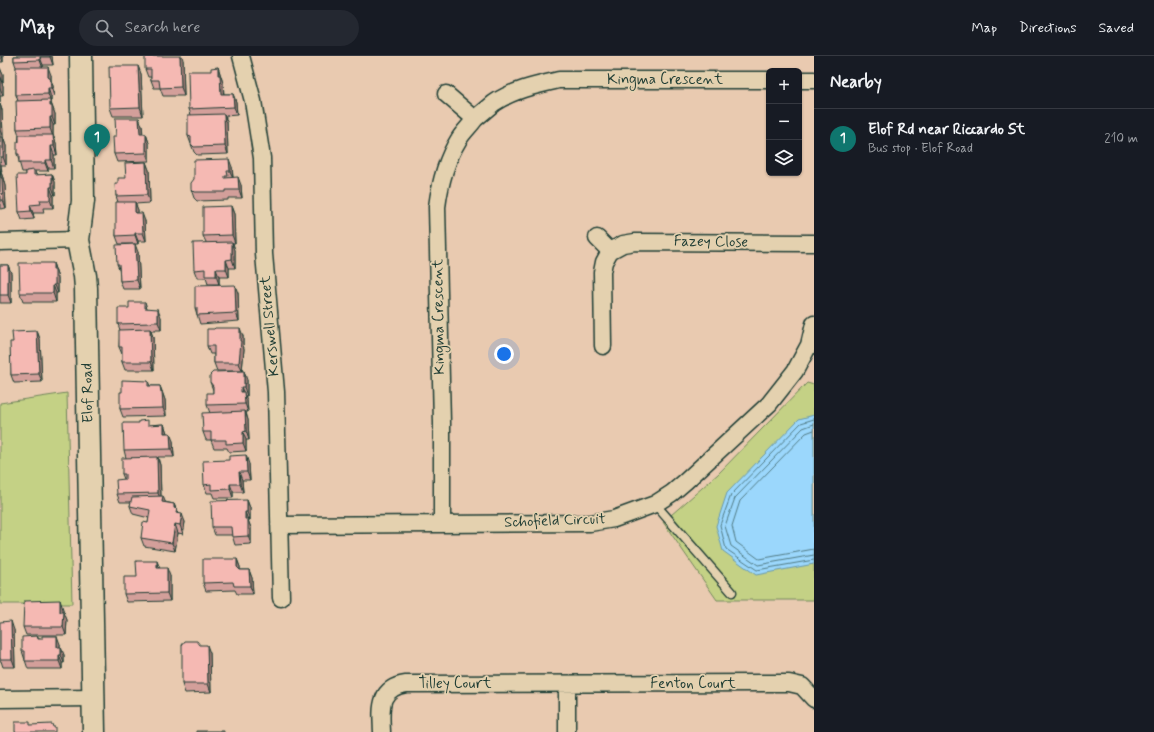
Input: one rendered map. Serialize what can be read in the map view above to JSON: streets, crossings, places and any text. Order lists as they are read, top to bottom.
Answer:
{
  "streets": {
    "street": [
      "Kingma Crescent",
      "Fazey Close",
      "Kerswell Street",
      "Elof Road",
      "Schofield Circuit",
      "Tilley Court",
      "Fenton Court"
    ]
  },
  "crossings": [
    ["Kingma Crescent", "Schofield Circuit"],
    ["Kerswell Street", "Schofield Circuit"],
    ["Tilley Court", "Fenton Court"]
  ],
  "page": {
    "header": "Map",
    "search": "Search here",
    "nav": ["Map", "Directions", "Saved"],
    "heading": "Nearby",
    "map_buttons": ["+", "−"],
    "list": [
      {
        "mark": "1",
        "name": "Elof Rd near Riccardo St",
        "note": "Bus stop · Elof Road",
        "value": "210 m"
      }
    ],
    "pins": "1"
  }
}
